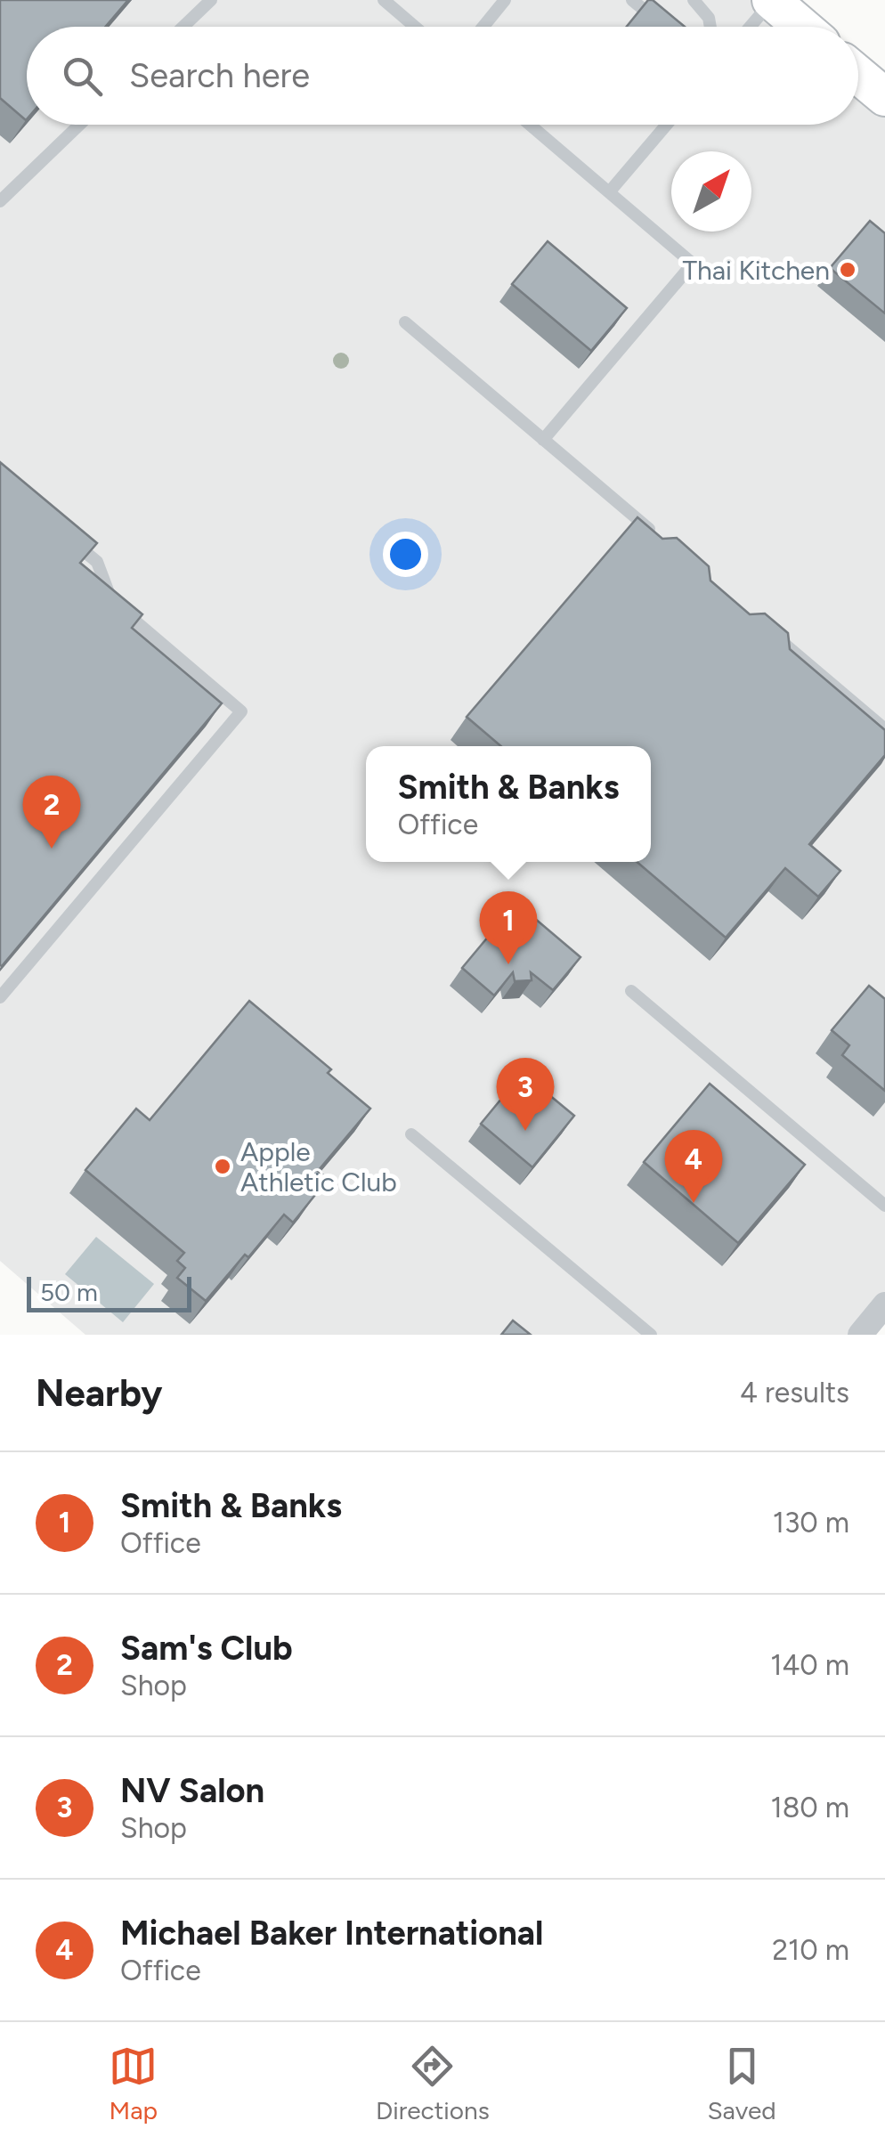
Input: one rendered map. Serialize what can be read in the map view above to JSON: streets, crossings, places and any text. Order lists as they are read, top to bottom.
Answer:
{
  "places": ["Thai Kitchen", "Apple Athletic Club"],
  "scale_bar": "50 m",
  "north": "top right",
  "page": {
    "search": "Search here",
    "popup": ["Smith & Banks", "Office"],
    "pins": [
      "2",
      "1",
      "3",
      "4"
    ],
    "scale": "50 m",
    "heading": ["Nearby", "4 results"],
    "list": [
      {
        "mark": "1",
        "name": "Smith & Banks",
        "note": "Office",
        "value": "130 m"
      },
      {
        "mark": "2",
        "name": "Sam's Club",
        "note": "Shop",
        "value": "140 m"
      },
      {
        "mark": "3",
        "name": "NV Salon",
        "note": "Shop",
        "value": "180 m"
      },
      {
        "mark": "4",
        "name": "Michael Baker International",
        "note": "Office",
        "value": "210 m"
      }
    ],
    "nav": ["Map", "Directions", "Saved"]
  }
}
